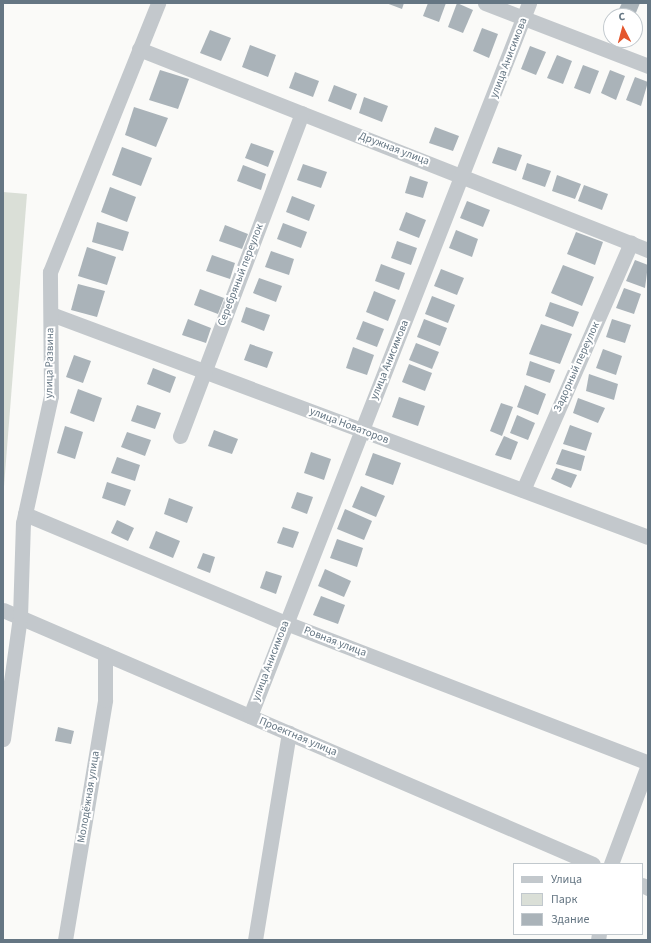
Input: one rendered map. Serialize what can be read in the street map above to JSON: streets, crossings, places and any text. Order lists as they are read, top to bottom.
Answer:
{
  "streets": {
    "street": [
      "улица Анисимова",
      "Дружная улица",
      "Серебряный переулок",
      "улица Развина",
      "Задорный переулок",
      "улица Новаторов",
      "Ровная улица",
      "Проектная улица",
      "Молодёжная улица"
    ]
  },
  "crossings": [
    ["улица Анисимова", "Дружная улица"],
    ["улица Анисимова", "улица Новаторов"],
    ["улица Анисимова", "Ровная улица"],
    ["улица Анисимова", "Проектная улица"],
    ["Дружная улица", "Серебряный переулок"],
    ["Дружная улица", "улица Развина"],
    ["Дружная улица", "Задорный переулок"],
    ["Серебряный переулок", "улица Новаторов"],
    ["улица Развина", "улица Новаторов"],
    ["улица Развина", "Ровная улица"],
    ["улица Развина", "Проектная улица"],
    ["Задорный переулок", "улица Новаторов"],
    ["Проектная улица", "Молодёжная улица"]
  ],
  "legend": ["Улица", "Парк", "Здание"],
  "north": "top"
}
